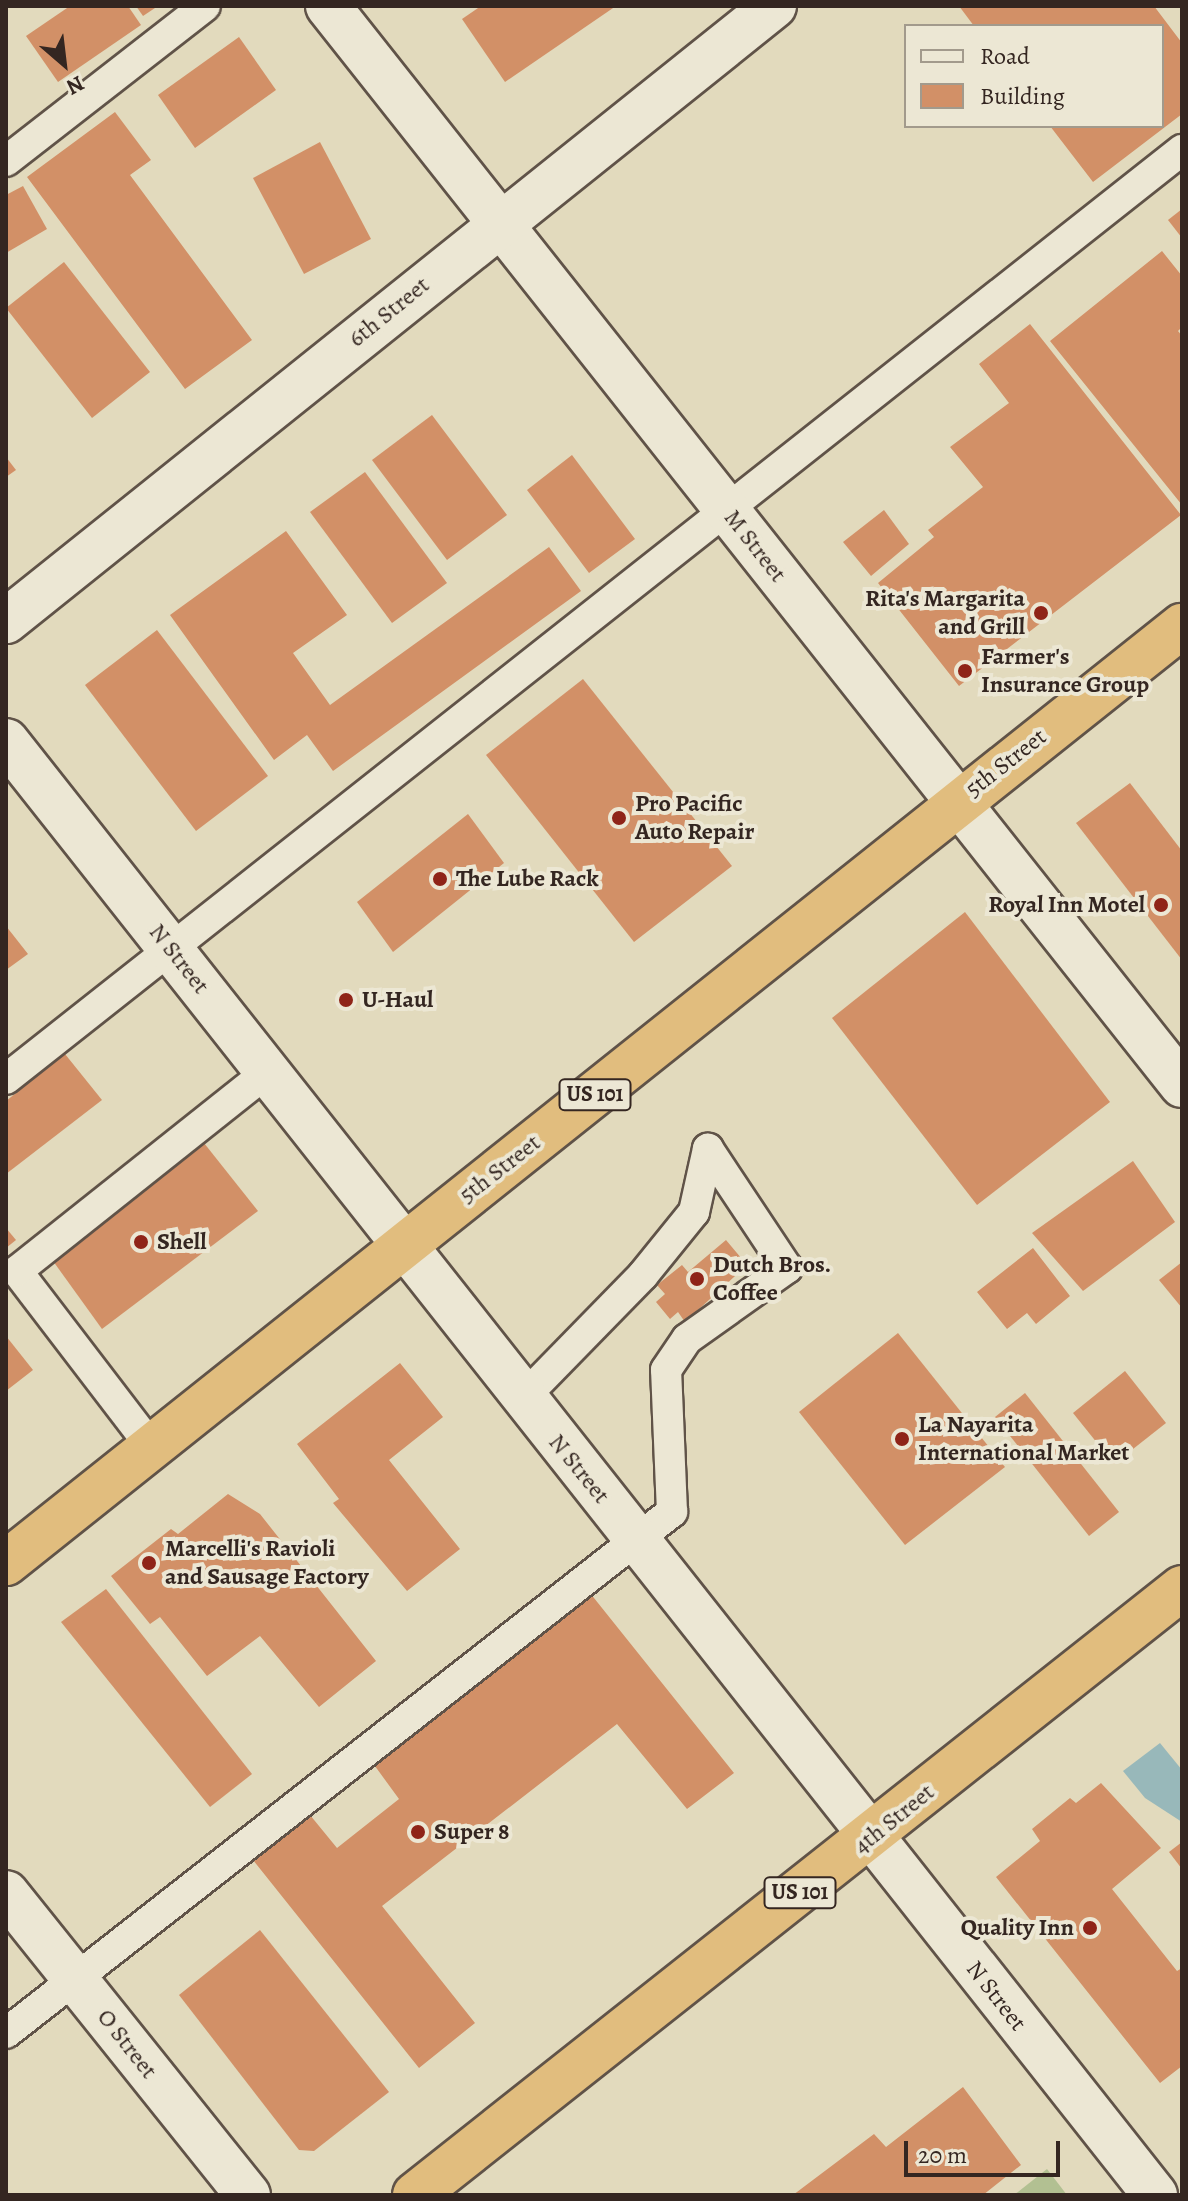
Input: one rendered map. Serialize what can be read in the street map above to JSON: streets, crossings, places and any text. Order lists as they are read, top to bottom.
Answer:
{
  "streets": {
    "highway": ["5th Street", "US 101", "4th Street"],
    "street": [
      "6th Street",
      "M Street",
      "N Street",
      "O Street"
    ]
  },
  "crossings": [
    ["6th Street", "M Street"],
    ["M Street", "5th Street"],
    ["5th Street", "N Street"],
    ["N Street", "4th Street"]
  ],
  "places": [
    "Rita's Margarita and Grill",
    "Farmer's Insurance Group",
    "Pro Pacific Auto Repair",
    "The Lube Rack",
    "Royal Inn Motel",
    "U-Haul",
    "Shell",
    "Dutch Bros. Coffee",
    "La Nayarita International Market",
    "Marcelli's Ravioli and Sausage Factory",
    "Super 8",
    "Quality Inn"
  ],
  "legend": ["Road", "Building"],
  "scale_bar": "20 m",
  "north": "bottom right"
}
